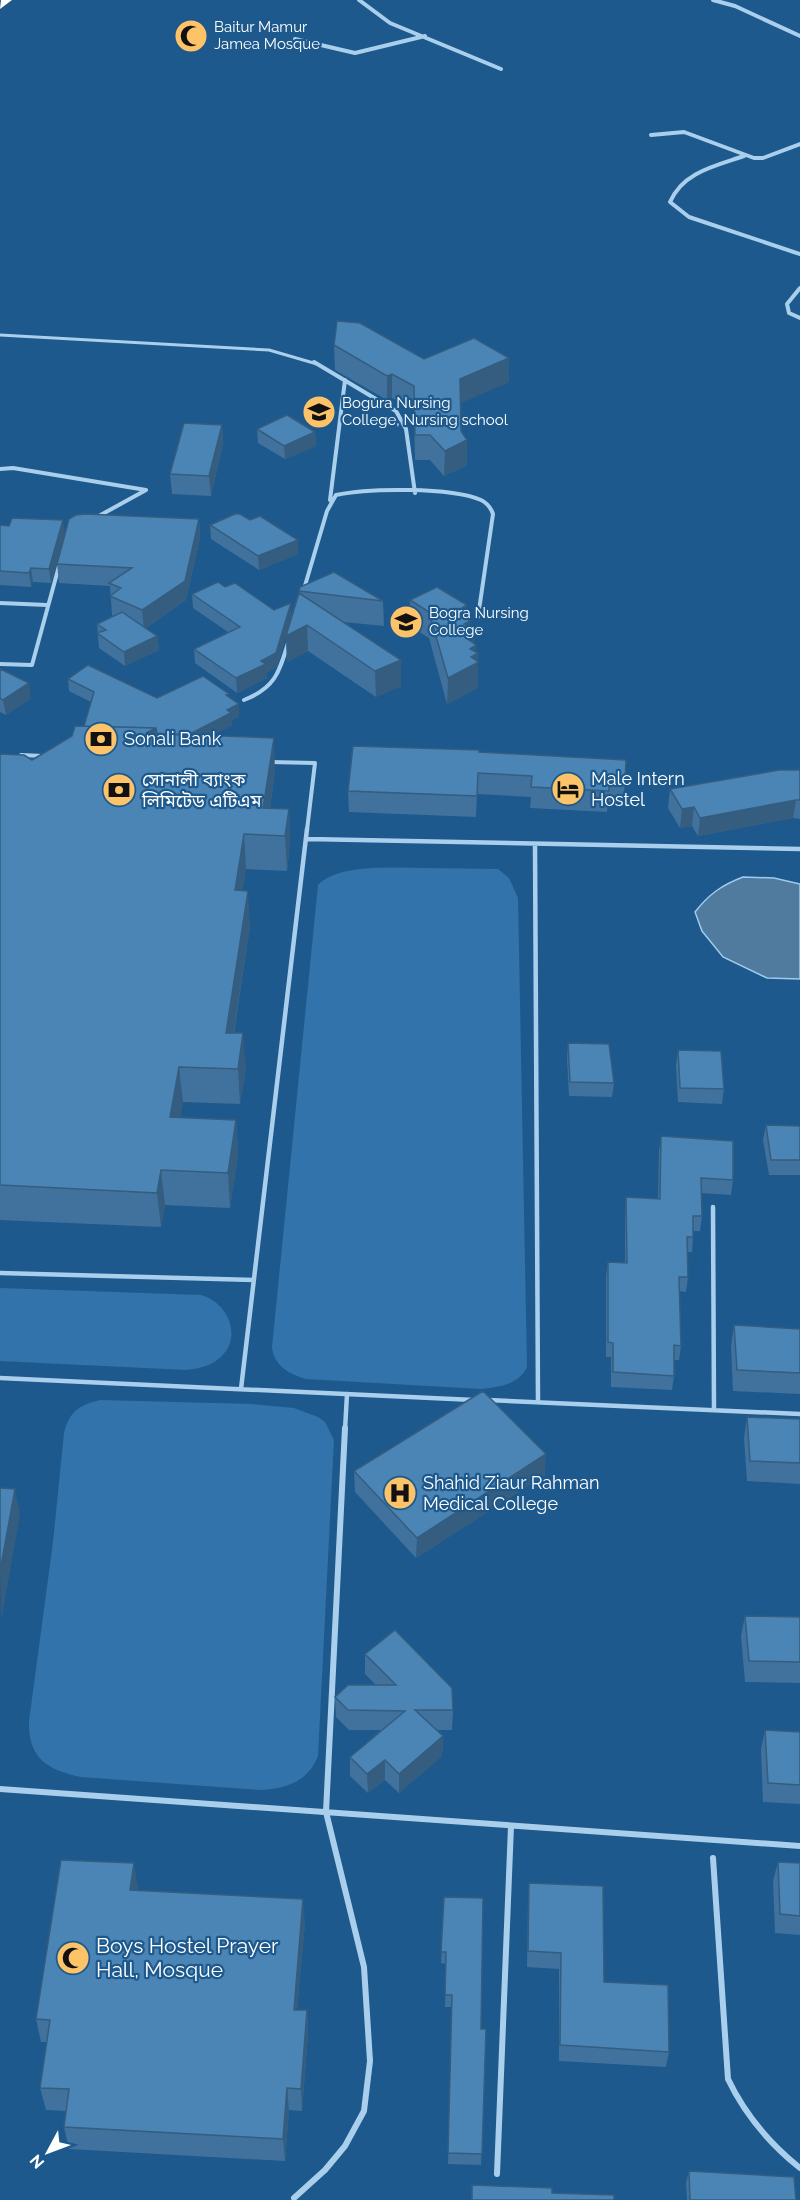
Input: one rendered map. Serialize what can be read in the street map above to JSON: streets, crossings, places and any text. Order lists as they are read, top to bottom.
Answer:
{
  "places": {
    "mosque": ["Baitur Mamur Jamea Mosque", "Boys Hostel Prayer Hall, Mosque"],
    "school or university": ["Bogura Nursing College, Nursing school", "Bogra Nursing College"],
    "bank": ["Sonali Bank", "সোনালী ব্যাংক লিমিটেড এটিএম"],
    "hotel": ["Male Intern Hostel"],
    "hospital": ["Shahid Ziaur Rahman Medical College"]
  },
  "north": "bottom left"
}
